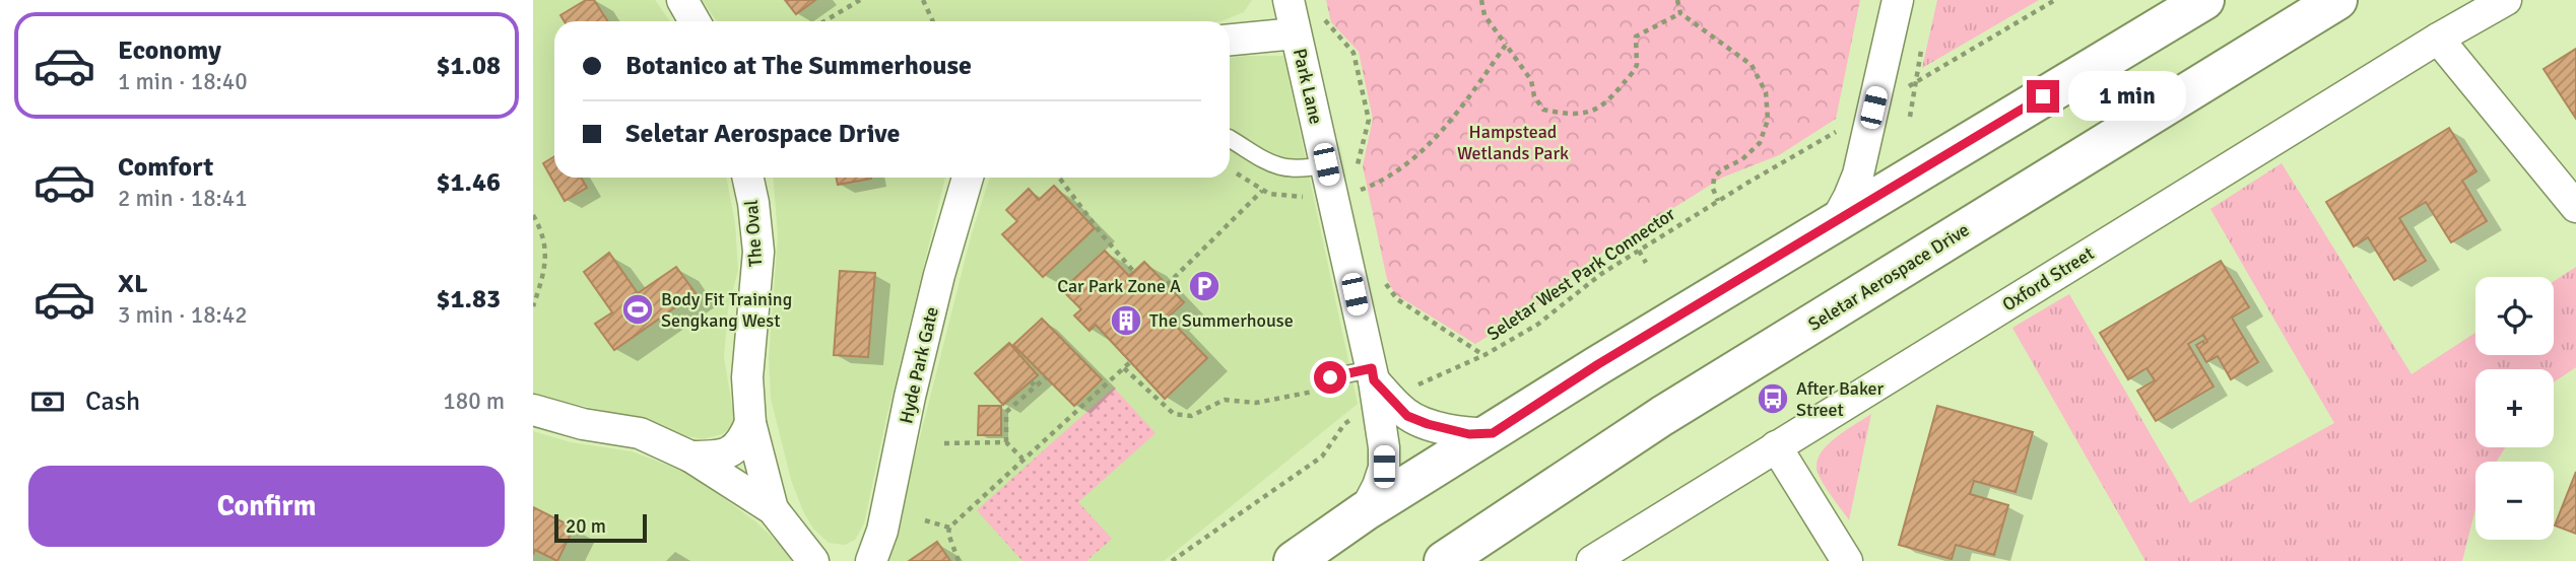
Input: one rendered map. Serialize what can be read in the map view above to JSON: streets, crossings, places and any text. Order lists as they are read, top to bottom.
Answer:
{
  "streets": {
    "street": [
      "Park Lane",
      "The Oval",
      "Seletar Aerospace Drive",
      "Oxford Street",
      "Hyde Park Gate"
    ],
    "path": ["Seletar West Park Connector"]
  },
  "crossings": [
    ["Park Lane", "Seletar West Park Connector"]
  ],
  "parks": ["Hampstead Wetlands Park"],
  "places": {
    "parking": ["Car Park Zone A"],
    "sports": ["Body Fit Training Sengkang West"],
    "building": ["The Summerhouse"],
    "bus stop": ["After Baker Street"]
  },
  "scale_bar": "20 m",
  "page": {
    "list": [
      {
        "name": "Economy",
        "note": "1 min · 18:40",
        "value": "$1.08"
      },
      {
        "name": "Comfort",
        "note": "2 min · 18:41",
        "value": "$1.46"
      },
      {
        "name": "XL",
        "note": "3 min · 18:42",
        "value": "$1.83"
      }
    ],
    "banner": ["Botanico at The Summerhouse", "Seletar Aerospace Drive"],
    "bubble": "1 min",
    "map_buttons": ["+", "−"],
    "pay": ["Cash", "180 m"],
    "buttons": "Confirm",
    "scale": "20 m"
  }
}
